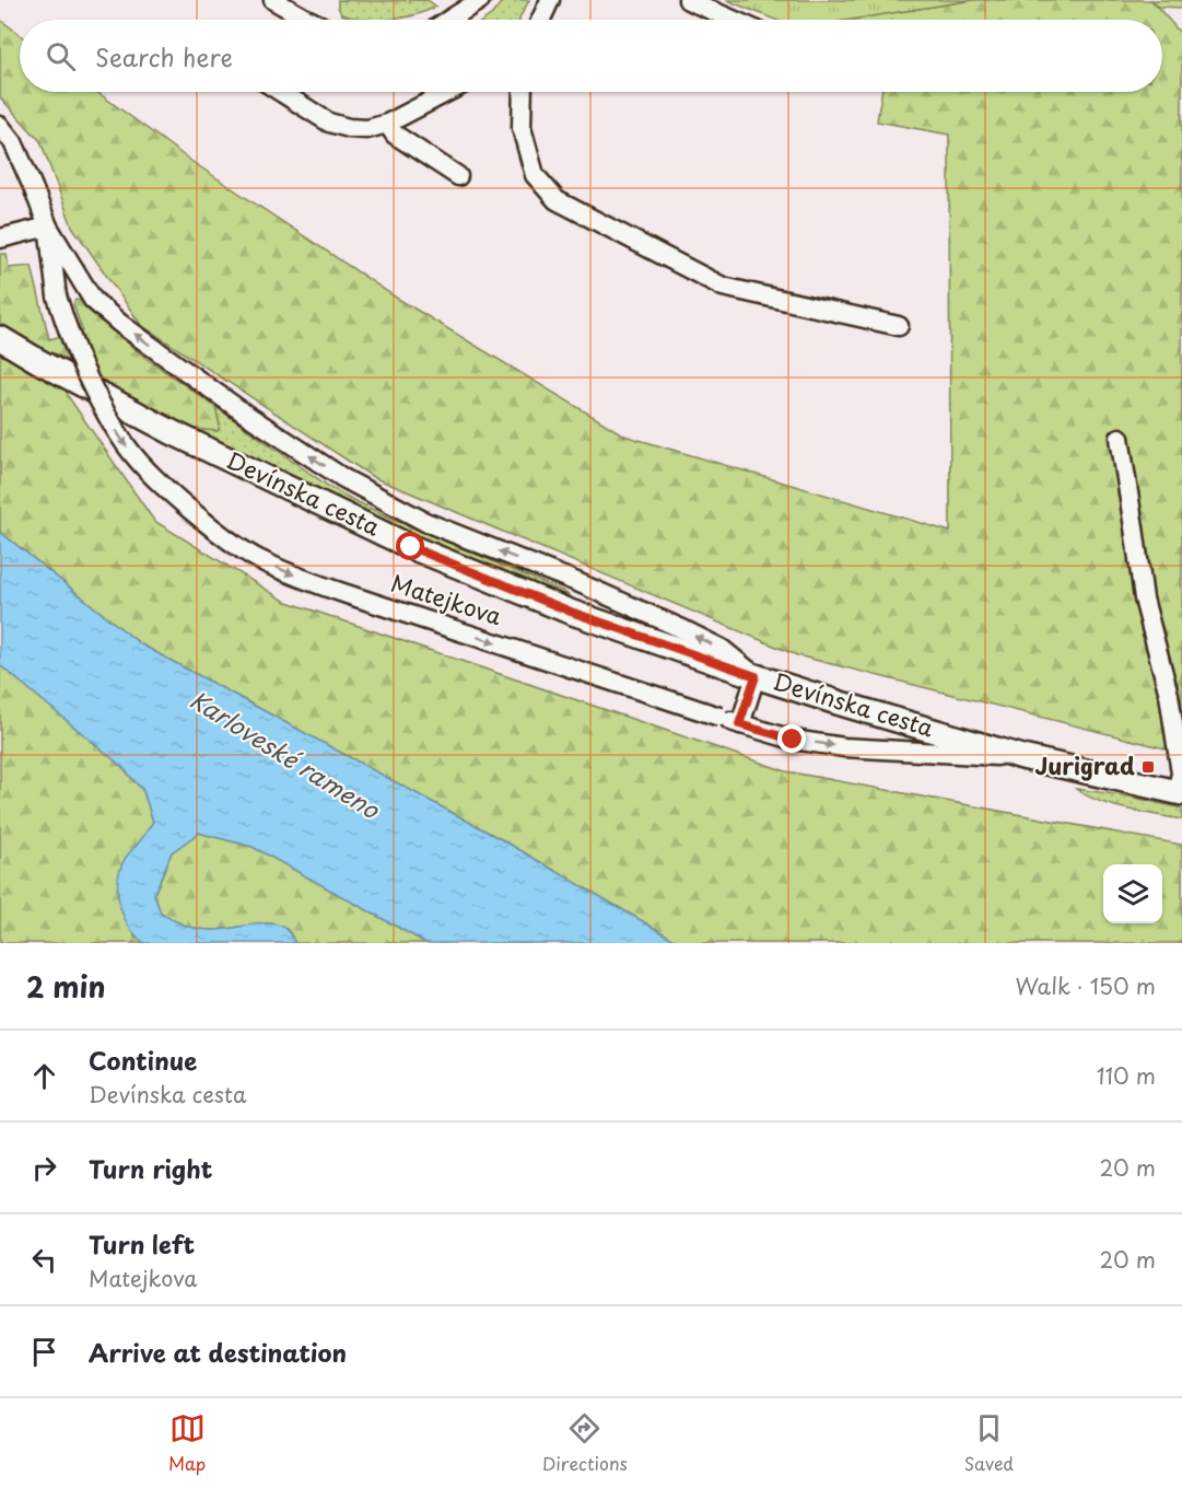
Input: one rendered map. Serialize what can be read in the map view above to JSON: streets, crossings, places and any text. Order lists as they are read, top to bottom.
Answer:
{
  "streets": {
    "street": ["Devínska cesta", "Matejkova"]
  },
  "crossings": [
    ["Devínska cesta", "Matejkova"]
  ],
  "water": ["Karloveské rameno"],
  "places": {
    "transit": ["Jurigrad"]
  },
  "page": {
    "search": "Search here",
    "heading": ["2 min", "Walk · 150 m"],
    "list": [
      ["Continue", "Devínska cesta", "110 m"],
      ["Turn right", "20 m"],
      ["Turn left", "Matejkova", "20 m"],
      "Arrive at destination"
    ],
    "nav": ["Map", "Directions", "Saved"]
  }
}
